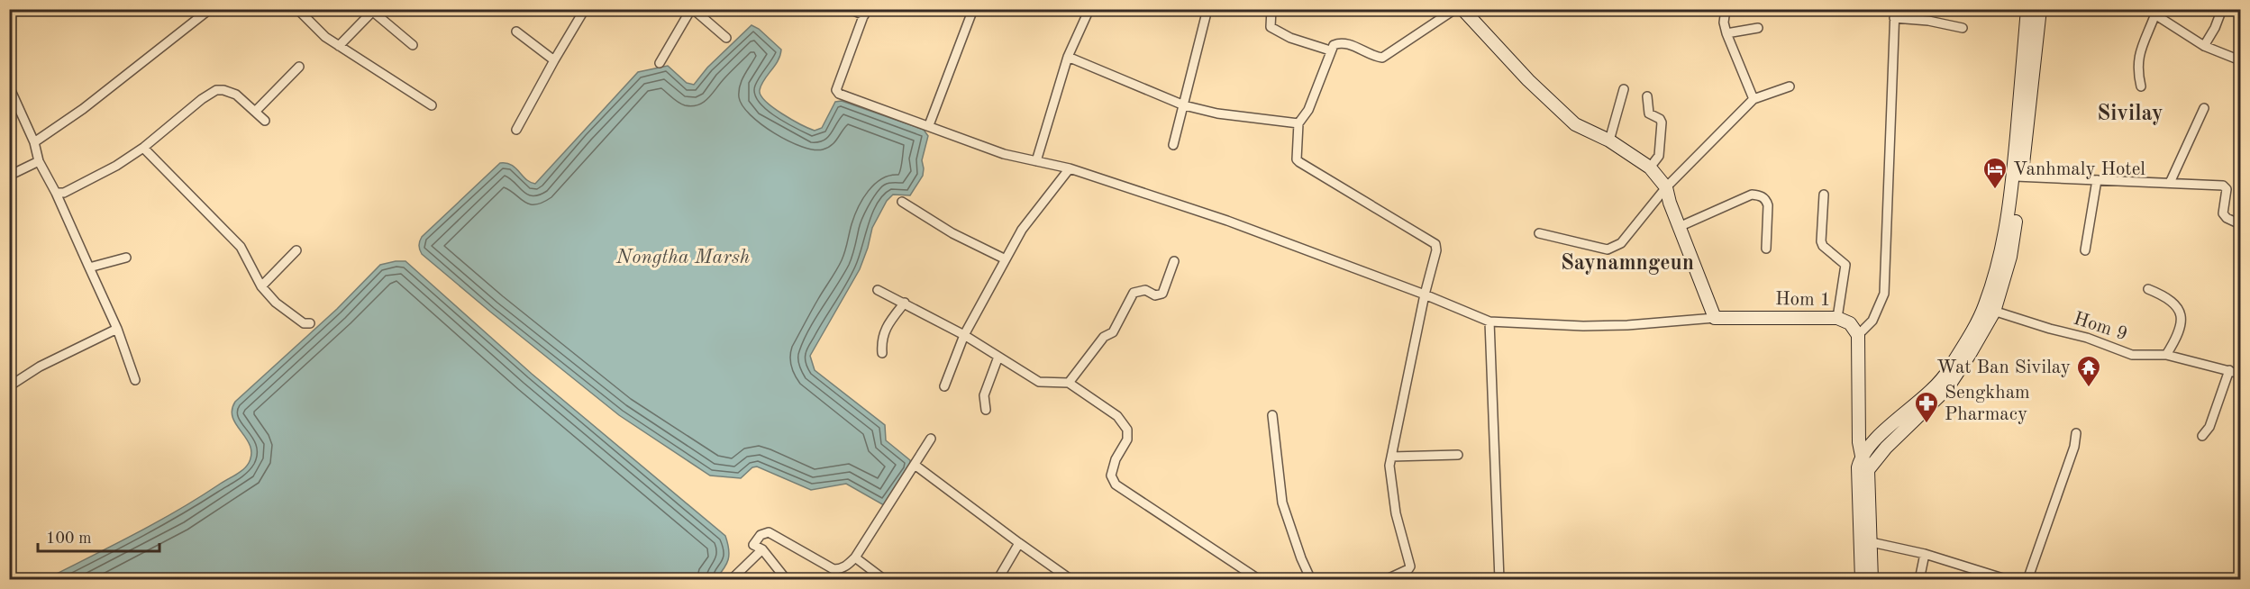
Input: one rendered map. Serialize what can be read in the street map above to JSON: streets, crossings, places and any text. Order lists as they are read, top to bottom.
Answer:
{
  "streets": {
    "main road": ["Hom 1"],
    "street": ["Hom 9"]
  },
  "districts": ["Sivilay", "Saynamngeun"],
  "water": ["Nongtha Marsh"],
  "places": {
    "hotel": ["Vanhmaly Hotel"],
    "temple": ["Wat Ban Sivilay"],
    "pharmacy": ["Sengkham Pharmacy"]
  },
  "scale_bar": "100 m"
}
